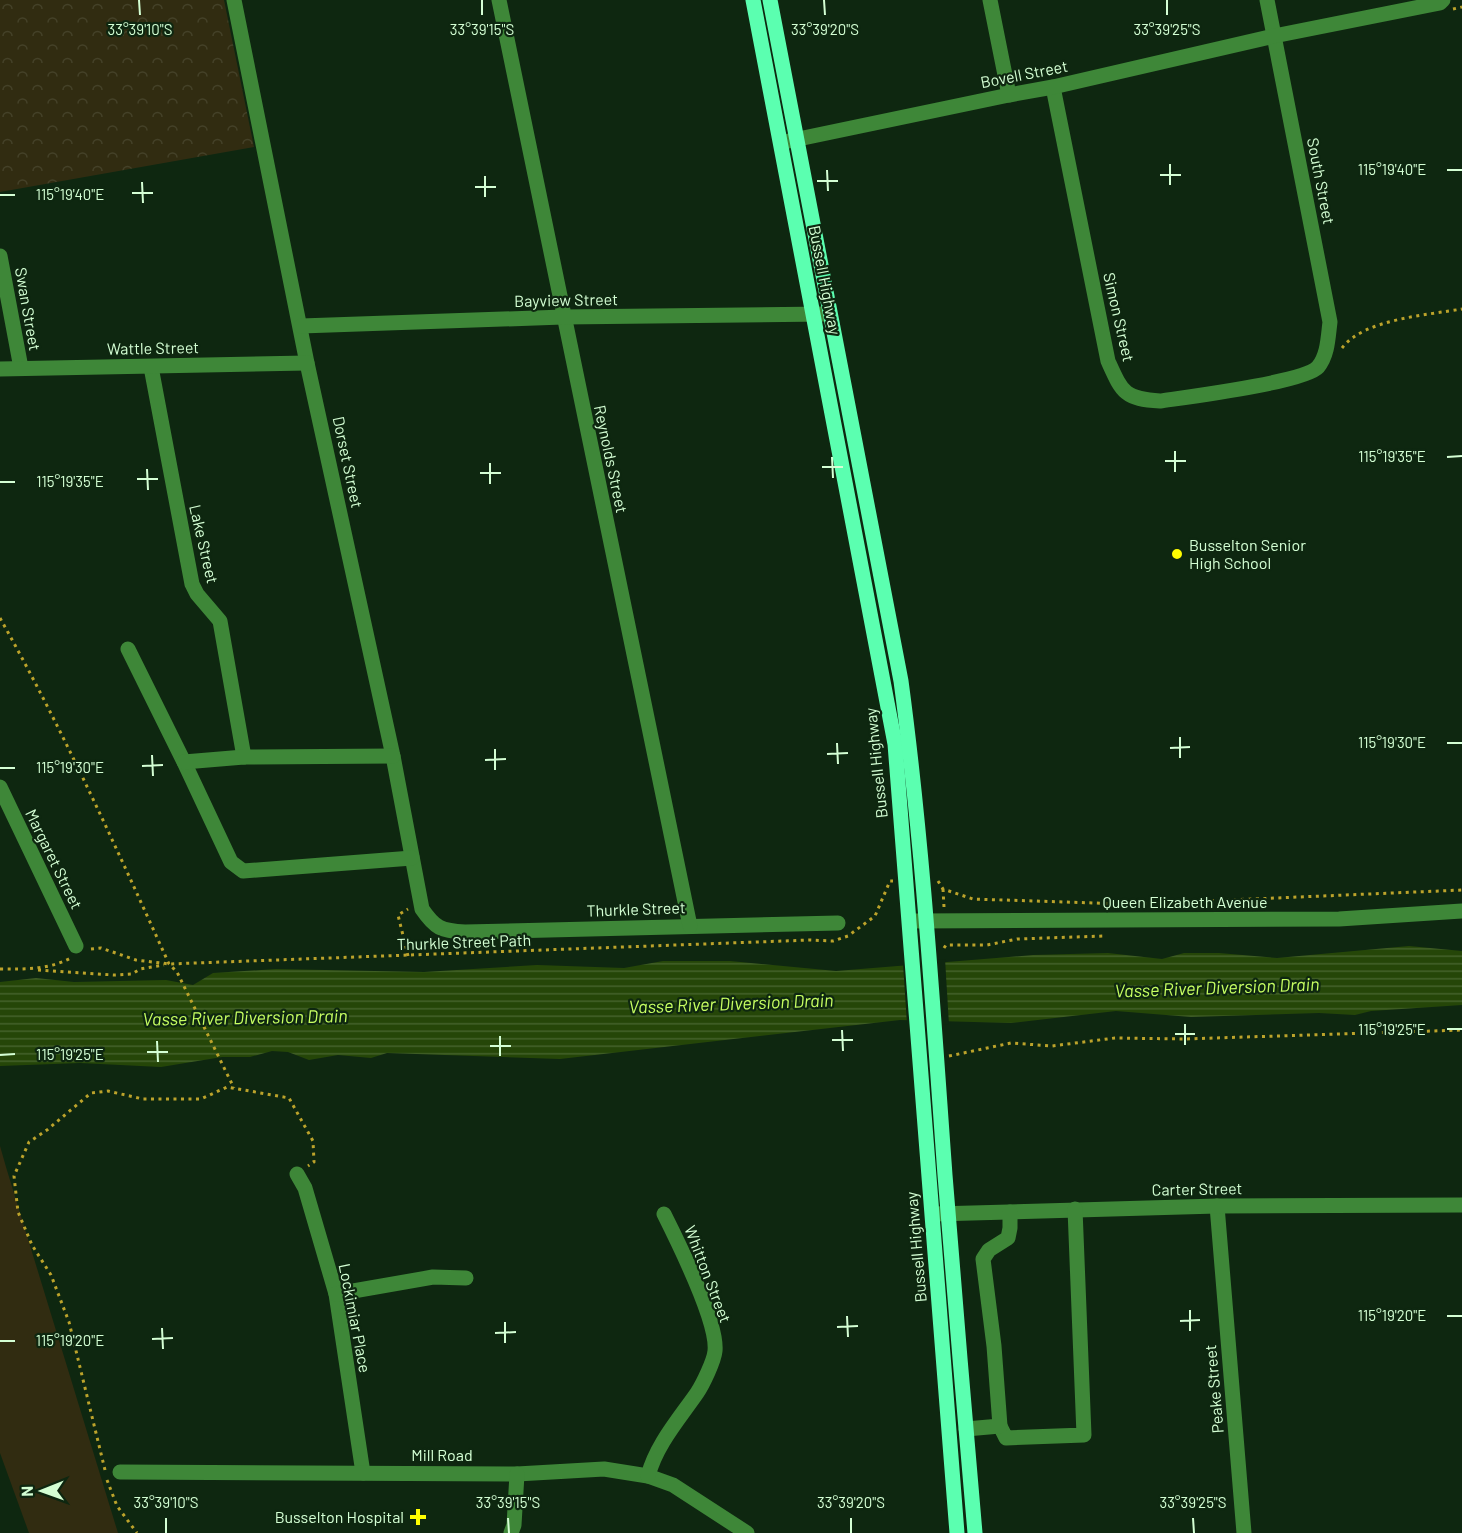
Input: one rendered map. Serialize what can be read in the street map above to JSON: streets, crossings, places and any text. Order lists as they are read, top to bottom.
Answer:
{
  "streets": {
    "main road": ["Bussell Highway"],
    "street": [
      "Bovell Street",
      "South Street",
      "Bayview Street",
      "Swan Street",
      "Simon Street",
      "Wattle Street",
      "Reynolds Street",
      "Dorset Street",
      "Lake Street",
      "Margaret Street",
      "Queen Elizabeth Avenue",
      "Thurkle Street",
      "Carter Street",
      "Whitton Street",
      "Lockimiar Place",
      "Peake Street",
      "Mill Road"
    ],
    "path": ["Thurkle Street Path"]
  },
  "crossings": [
    ["Bovell Street", "South Street"],
    ["Bovell Street", "Bussell Highway"],
    ["Bovell Street", "Simon Street"],
    ["South Street", "Simon Street"],
    ["Bussell Highway", "Bayview Street"],
    ["Bussell Highway", "Queen Elizabeth Avenue"],
    ["Bussell Highway", "Thurkle Street Path"],
    ["Bussell Highway", "Carter Street"],
    ["Bayview Street", "Reynolds Street"],
    ["Bayview Street", "Dorset Street"],
    ["Swan Street", "Wattle Street"],
    ["Wattle Street", "Dorset Street"],
    ["Wattle Street", "Lake Street"],
    ["Reynolds Street", "Thurkle Street"],
    ["Dorset Street", "Thurkle Street"],
    ["Margaret Street", "Thurkle Street Path"],
    ["Carter Street", "Peake Street"],
    ["Whitton Street", "Mill Road"],
    ["Lockimiar Place", "Mill Road"]
  ],
  "water": ["Vasse River Diversion Drain"],
  "places": {
    "other": ["Busselton Senior High School"],
    "health": ["Busselton Hospital"]
  },
  "north": "left",
  "coordinates": [
    "33°39'10\"S",
    "33°39'15\"S",
    "33°39'20\"S",
    "33°39'25\"S",
    "115°19'40\"E",
    "115°19'35\"E",
    "115°19'30\"E",
    "115°19'25\"E",
    "115°19'20\"E"
  ]
}
